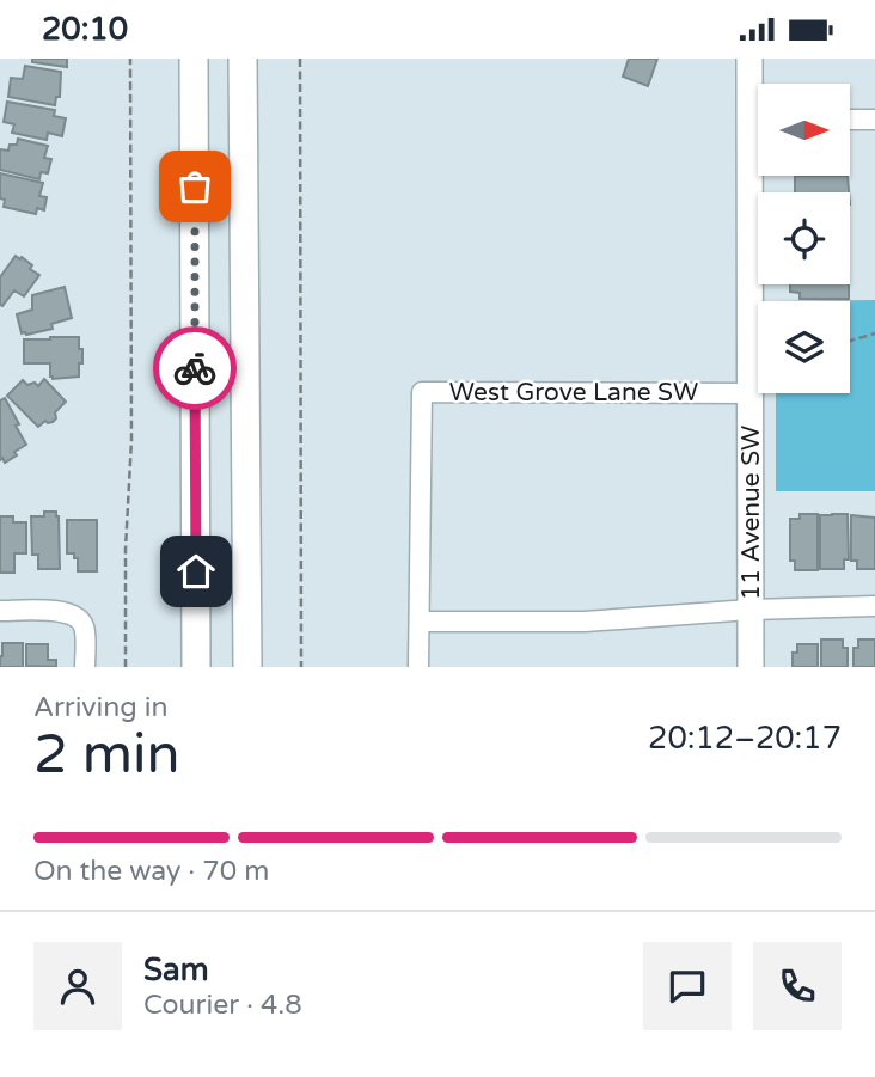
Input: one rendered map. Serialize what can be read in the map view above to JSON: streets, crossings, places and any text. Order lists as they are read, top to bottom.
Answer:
{
  "streets": {
    "street": ["West Grove Lane SW", "11 Avenue SW"]
  },
  "crossings": [
    ["West Grove Lane SW", "11 Avenue SW"]
  ],
  "north": "right",
  "page": {
    "status": "20:10",
    "heading": ["2 min", "Arriving in", "20:12–20:17"],
    "panel": ["Sam", "Courier · 4.8"],
    "bar": "On the way · 70 m"
  }
}
